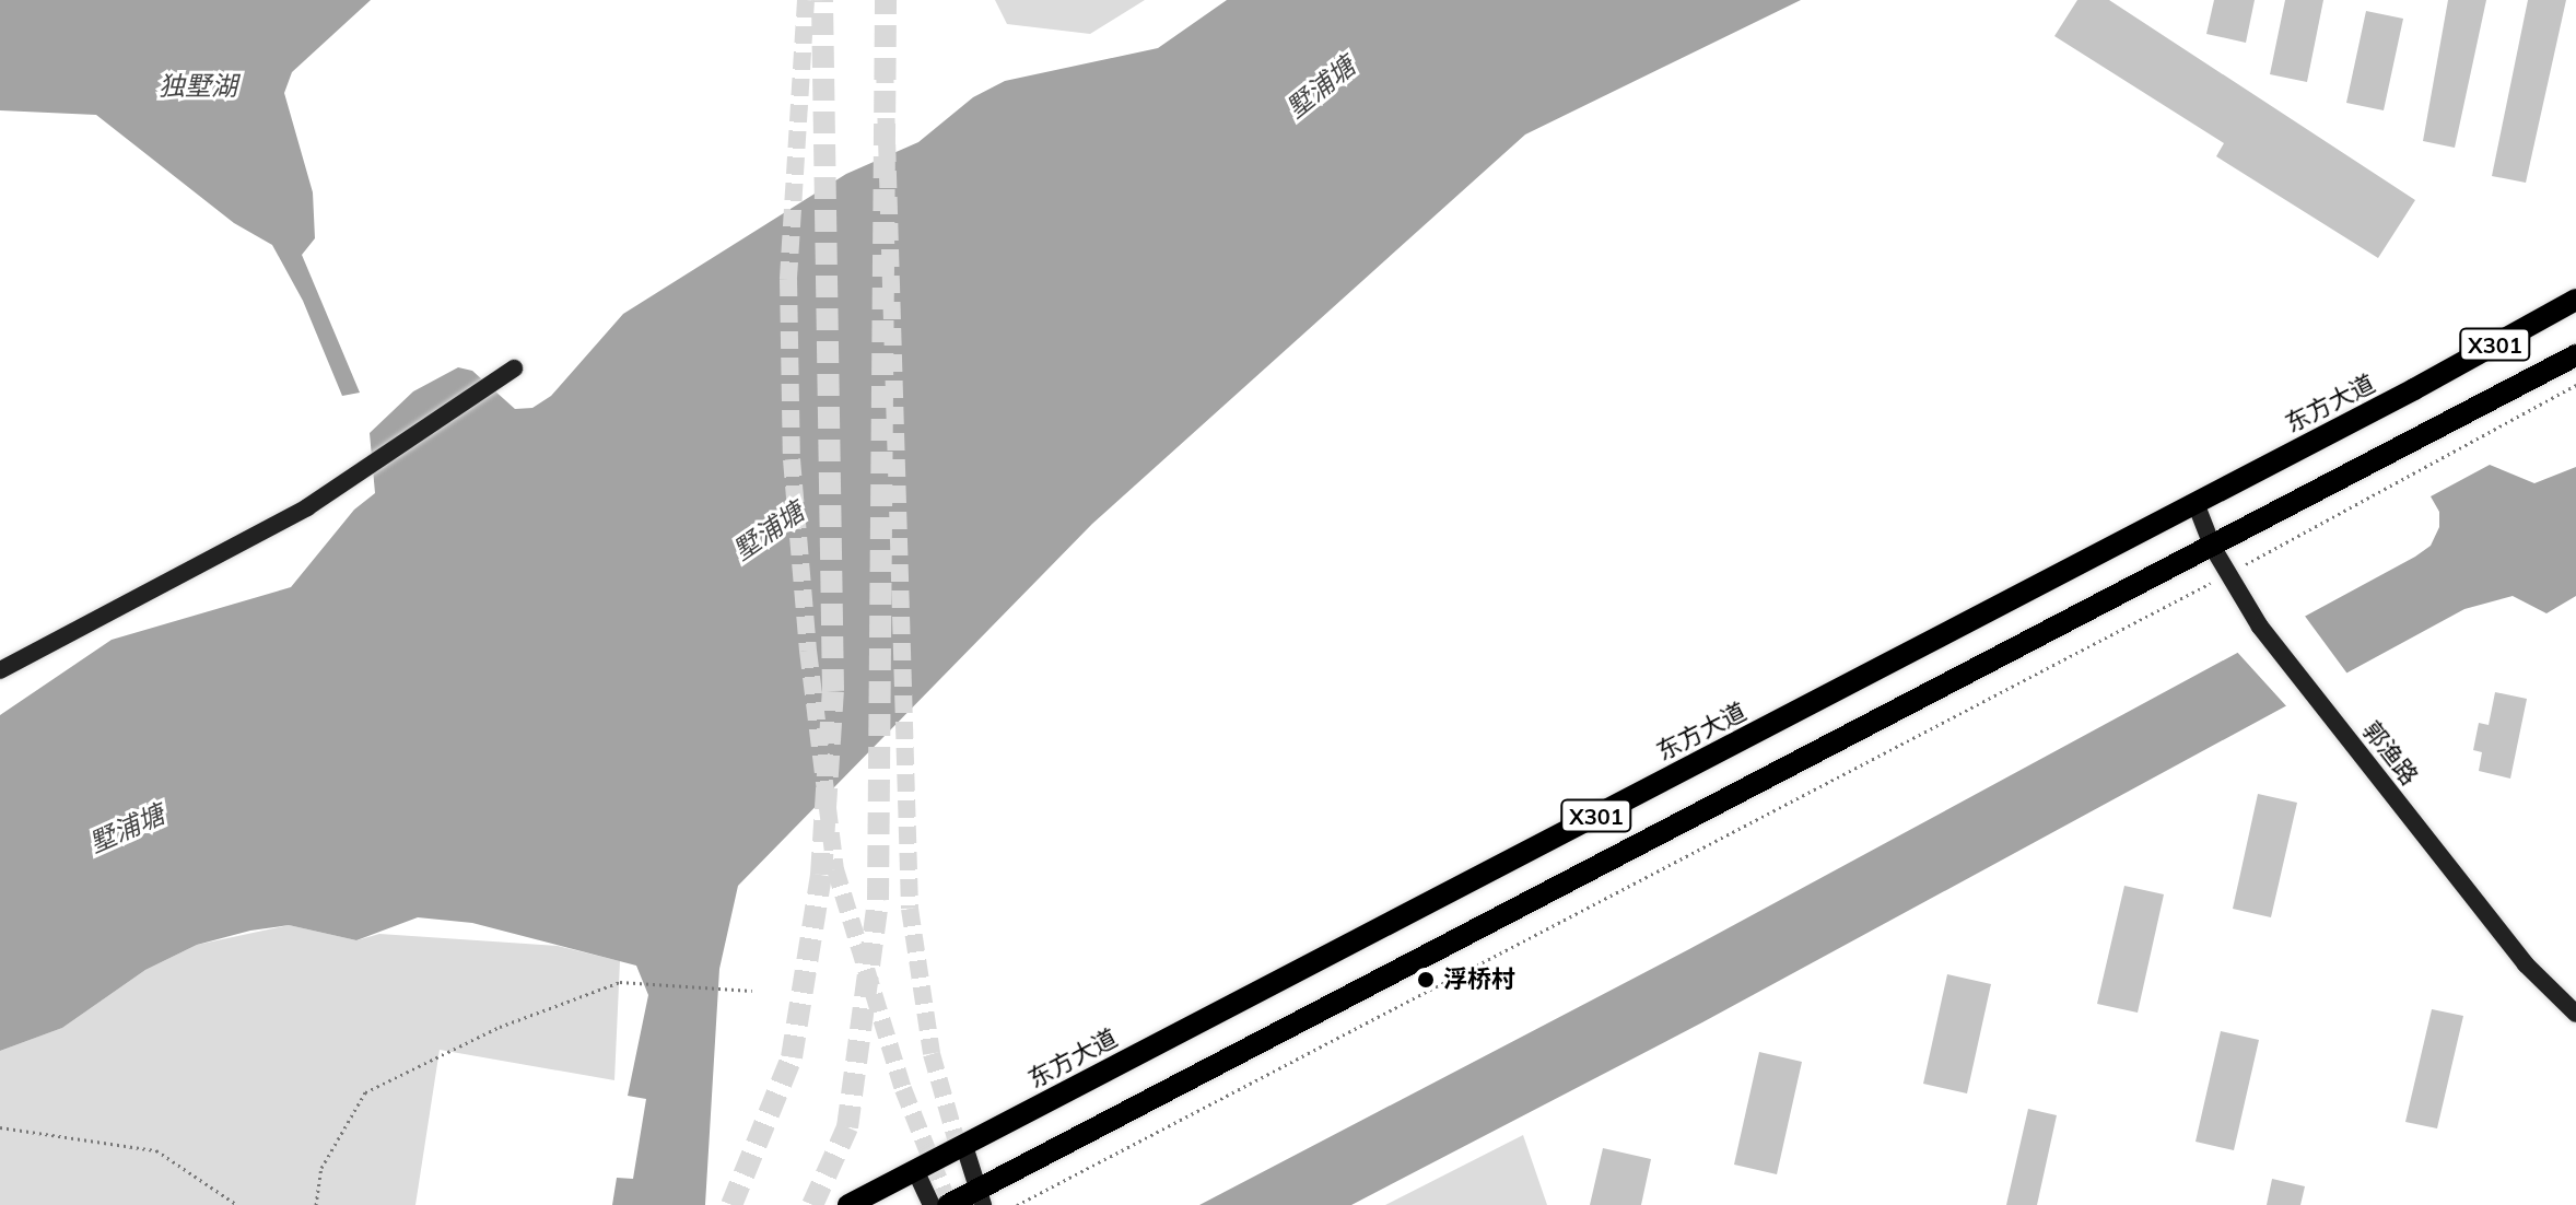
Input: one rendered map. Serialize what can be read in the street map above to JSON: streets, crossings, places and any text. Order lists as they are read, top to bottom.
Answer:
{
  "streets": {
    "main road": ["X301", "东方大道"],
    "street": ["郭渔路"]
  },
  "crossings": [
    ["X301", "郭渔路"],
    ["东方大道", "郭渔路"]
  ],
  "water": ["独墅湖", "墅浦塘"],
  "places": ["浮桥村"]
}
